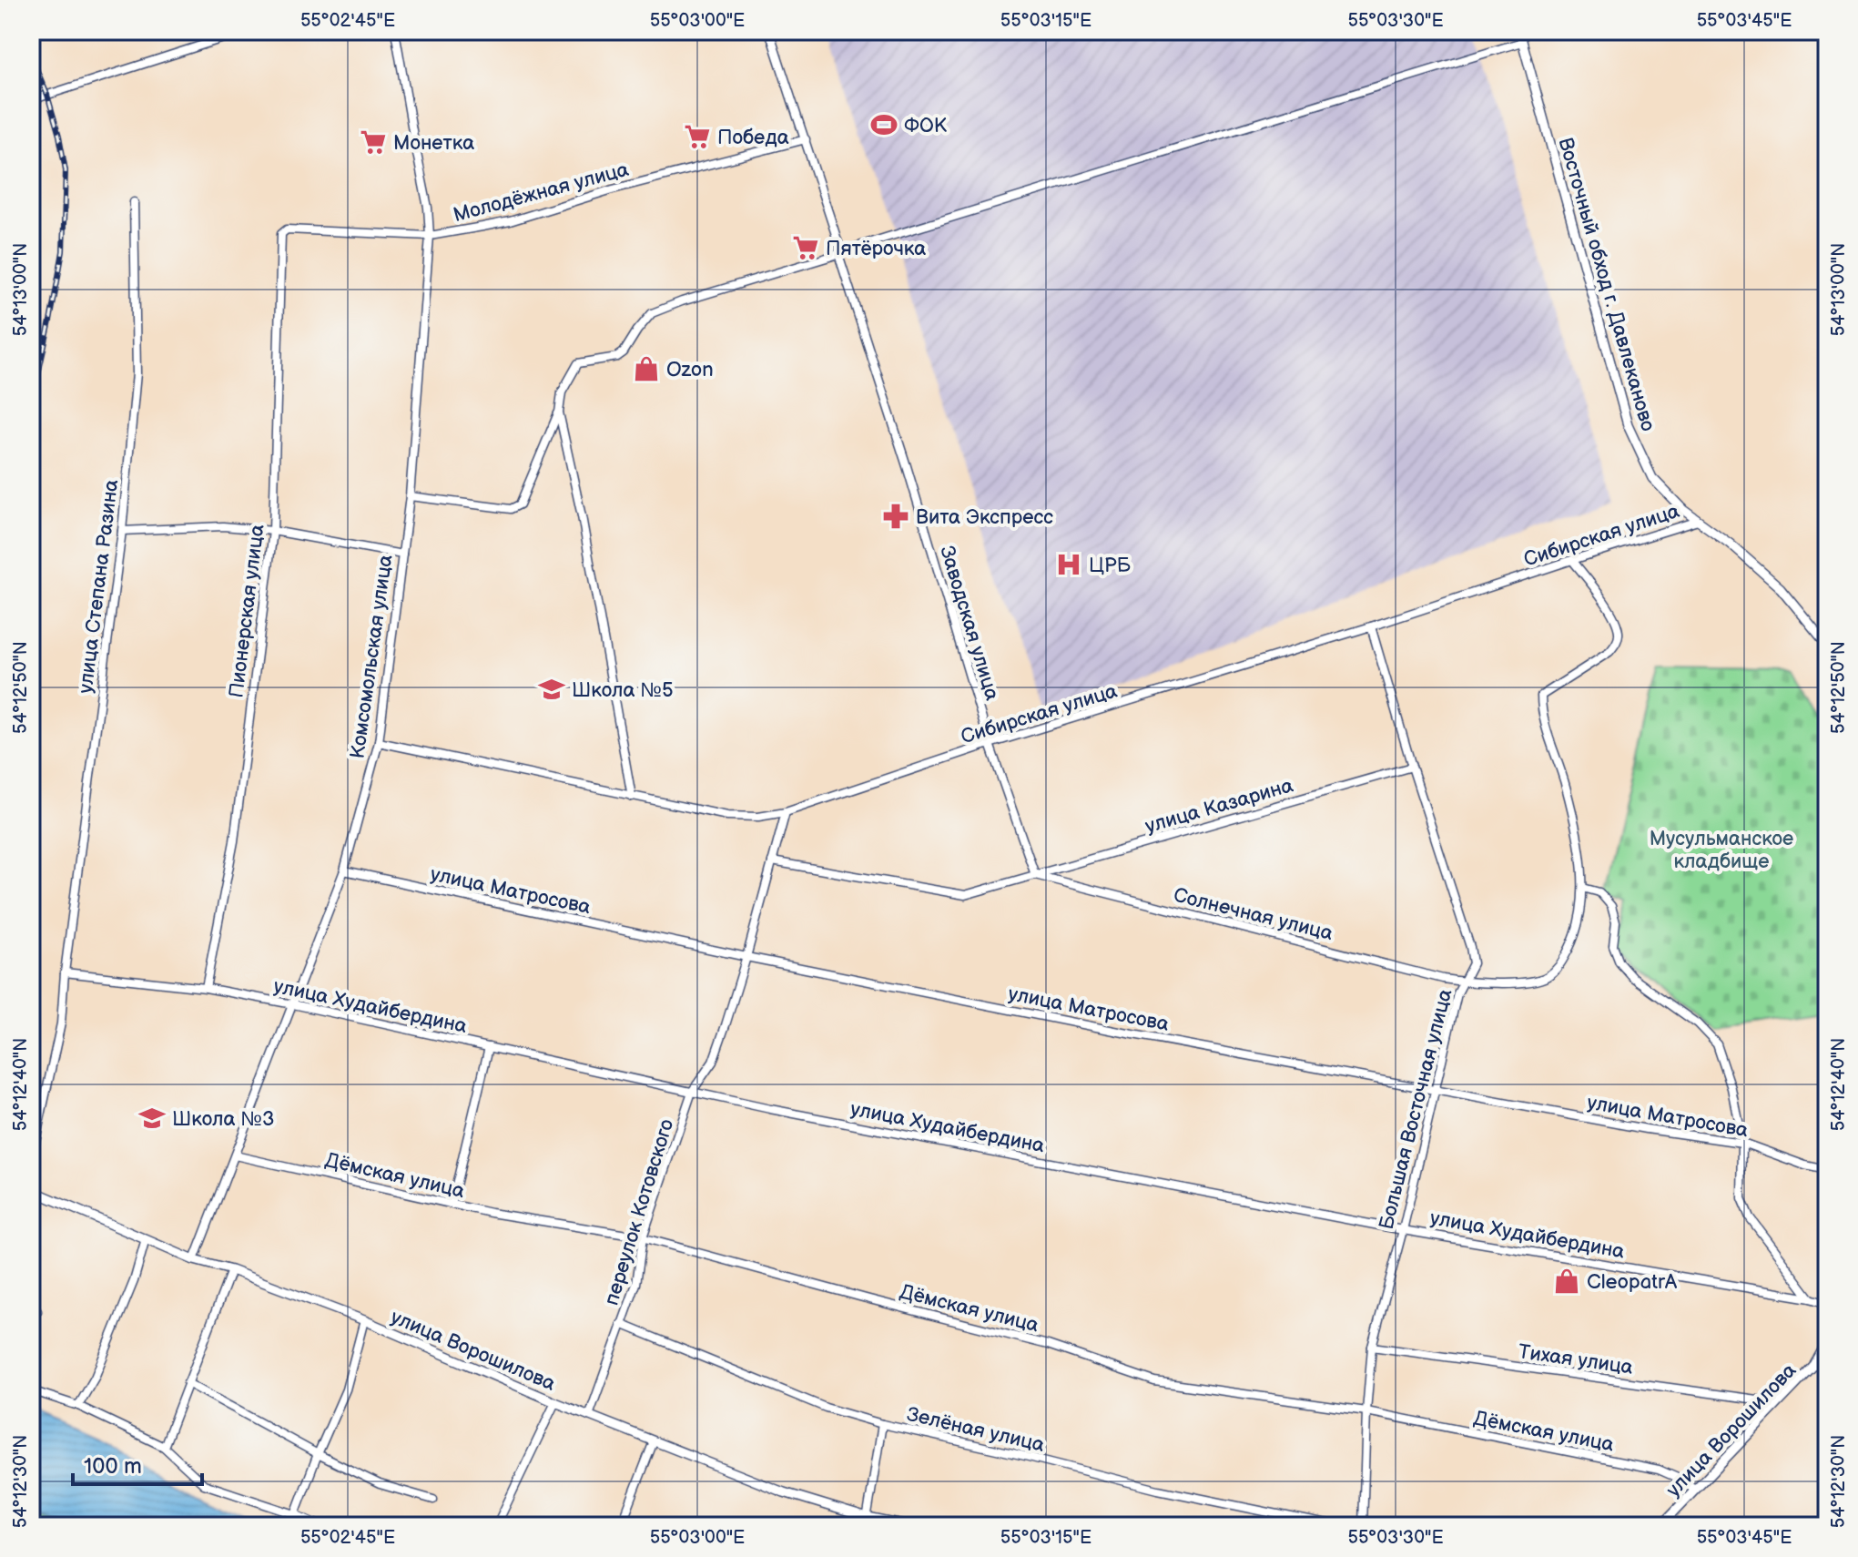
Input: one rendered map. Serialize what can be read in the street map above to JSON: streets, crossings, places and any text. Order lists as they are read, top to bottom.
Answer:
{
  "streets": {
    "street": [
      "Молодёжная улица",
      "Восточный обход г. Давлеканово",
      "Сибирская улица",
      "улица Степана Разина",
      "Пионерская улица",
      "Заводская улица",
      "Комсомольская улица",
      "улица Казарина",
      "улица Матросова",
      "Солнечная улица",
      "улица Худайбердина",
      "Большая Восточная улица",
      "Дёмская улица",
      "переулок Котовского",
      "улица Ворошилова",
      "Тихая улица",
      "Зелёная улица"
    ]
  },
  "crossings": [
    ["Молодёжная улица", "Пионерская улица"],
    ["Молодёжная улица", "Заводская улица"],
    ["Молодёжная улица", "Комсомольская улица"],
    ["Восточный обход г. Давлеканово", "Сибирская улица"],
    ["Сибирская улица", "Заводская улица"],
    ["Сибирская улица", "Комсомольская улица"],
    ["Сибирская улица", "Солнечная улица"],
    ["Сибирская улица", "Большая Восточная улица"],
    ["Сибирская улица", "переулок Котовского"],
    ["улица Степана Разина", "улица Худайбердина"],
    ["Пионерская улица", "улица Худайбердина"],
    ["Заводская улица", "улица Казарина"],
    ["Заводская улица", "Солнечная улица"],
    ["Комсомольская улица", "улица Матросова"],
    ["Комсомольская улица", "улица Худайбердина"],
    ["Комсомольская улица", "Дёмская улица"],
    ["Комсомольская улица", "улица Ворошилова"],
    ["улица Казарина", "Солнечная улица"],
    ["улица Казарина", "Большая Восточная улица"],
    ["улица Казарина", "переулок Котовского"],
    ["улица Матросова", "Большая Восточная улица"],
    ["улица Матросова", "переулок Котовского"],
    ["Солнечная улица", "Большая Восточная улица"],
    ["улица Худайбердина", "Большая Восточная улица"],
    ["улица Худайбердина", "переулок Котовского"],
    ["Большая Восточная улица", "Дёмская улица"],
    ["Большая Восточная улица", "Тихая улица"],
    ["Дёмская улица", "переулок Котовского"],
    ["Дёмская улица", "улица Ворошилова"],
    ["переулок Котовского", "улица Ворошилова"],
    ["переулок Котовского", "Зелёная улица"],
    ["улица Ворошилова", "Тихая улица"]
  ],
  "parks": ["Мусульманское кладбище"],
  "places": {
    "sports": ["ФОК"],
    "supermarket": ["Победа", "Монетка", "Пятёрочка"],
    "shop": ["Ozon", "CleopatrA"],
    "pharmacy": ["Вита Экспресс"],
    "hospital": ["ЦРБ"],
    "school or university": ["Школа №5", "Школа №3"]
  },
  "scale_bar": "100 m",
  "coordinates": [
    "55°02'45\"E",
    "55°03'00\"E",
    "55°03'15\"E",
    "55°03'30\"E",
    "55°03'45\"E",
    "54°13'00\"N",
    "54°12'50\"N",
    "54°12'40\"N",
    "54°12'30\"N"
  ]
}
